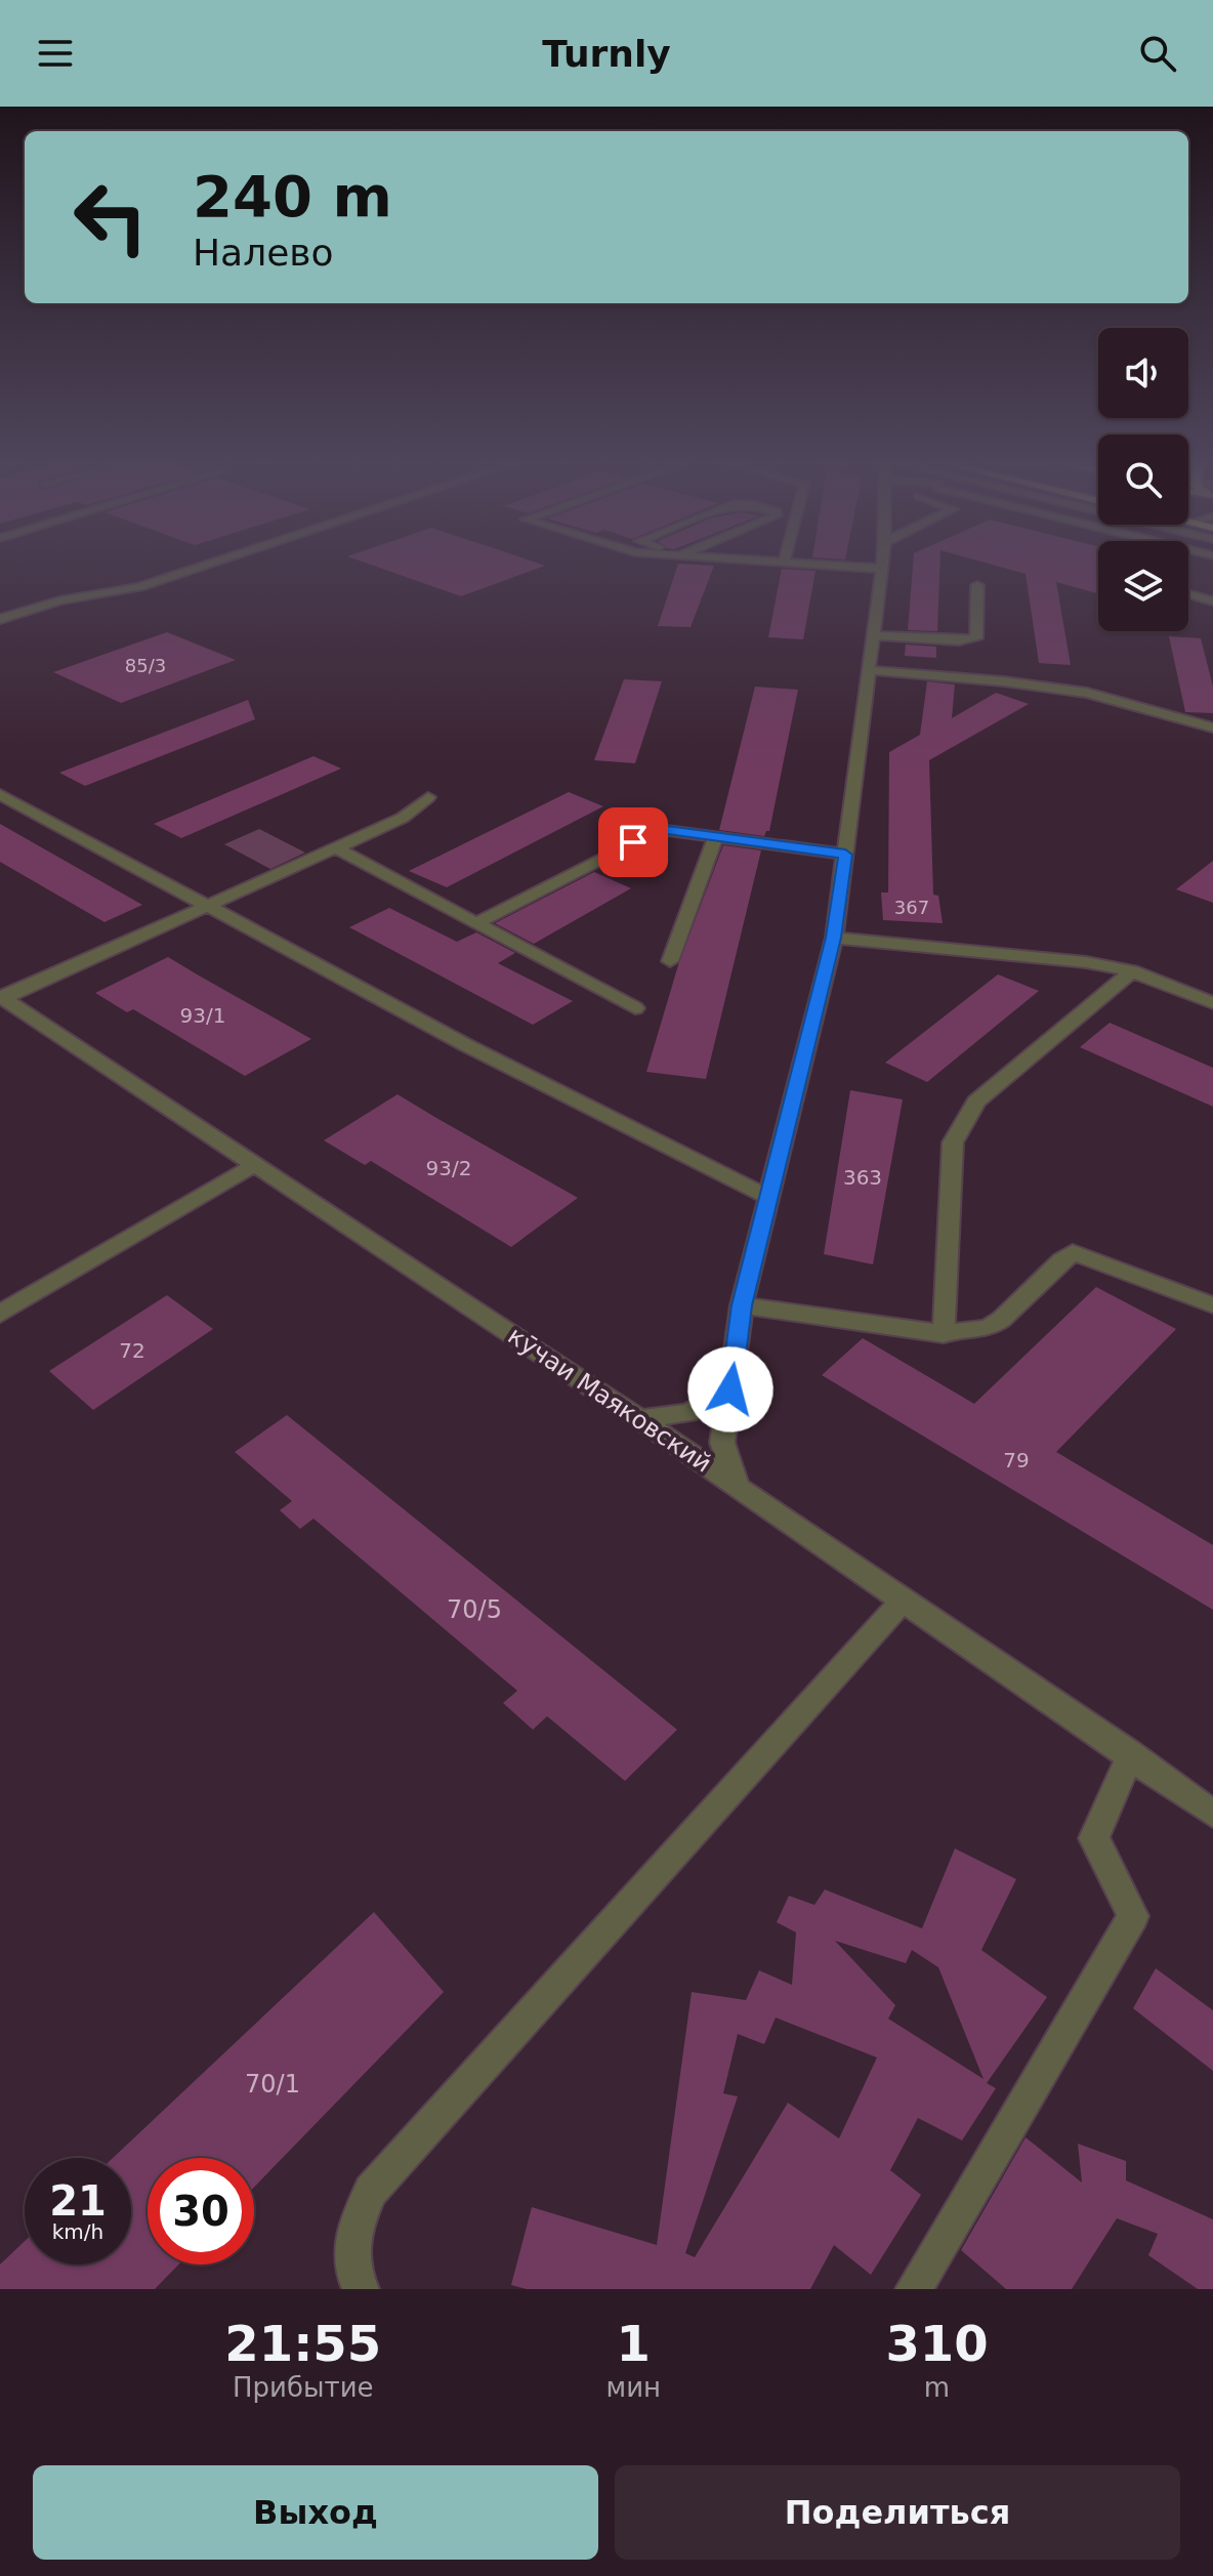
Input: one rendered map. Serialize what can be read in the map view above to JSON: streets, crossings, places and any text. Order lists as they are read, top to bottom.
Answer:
{
  "streets": {
    "street": ["кӯчаи Маяковский"]
  },
  "house_numbers": [
    "85/3",
    "367",
    "93/1",
    "93/2",
    "363",
    "72",
    "79",
    "70/5",
    "70/1"
  ],
  "page": {
    "header": "Turnly",
    "turn": ["240 m", "Налево"],
    "speed": "21 km/h",
    "limit": "30",
    "eta": [
      "21:55",
      "Прибытие",
      "1",
      "мин",
      "310",
      "m"
    ],
    "buttons": ["Выход", "Поделиться"]
  }
}
